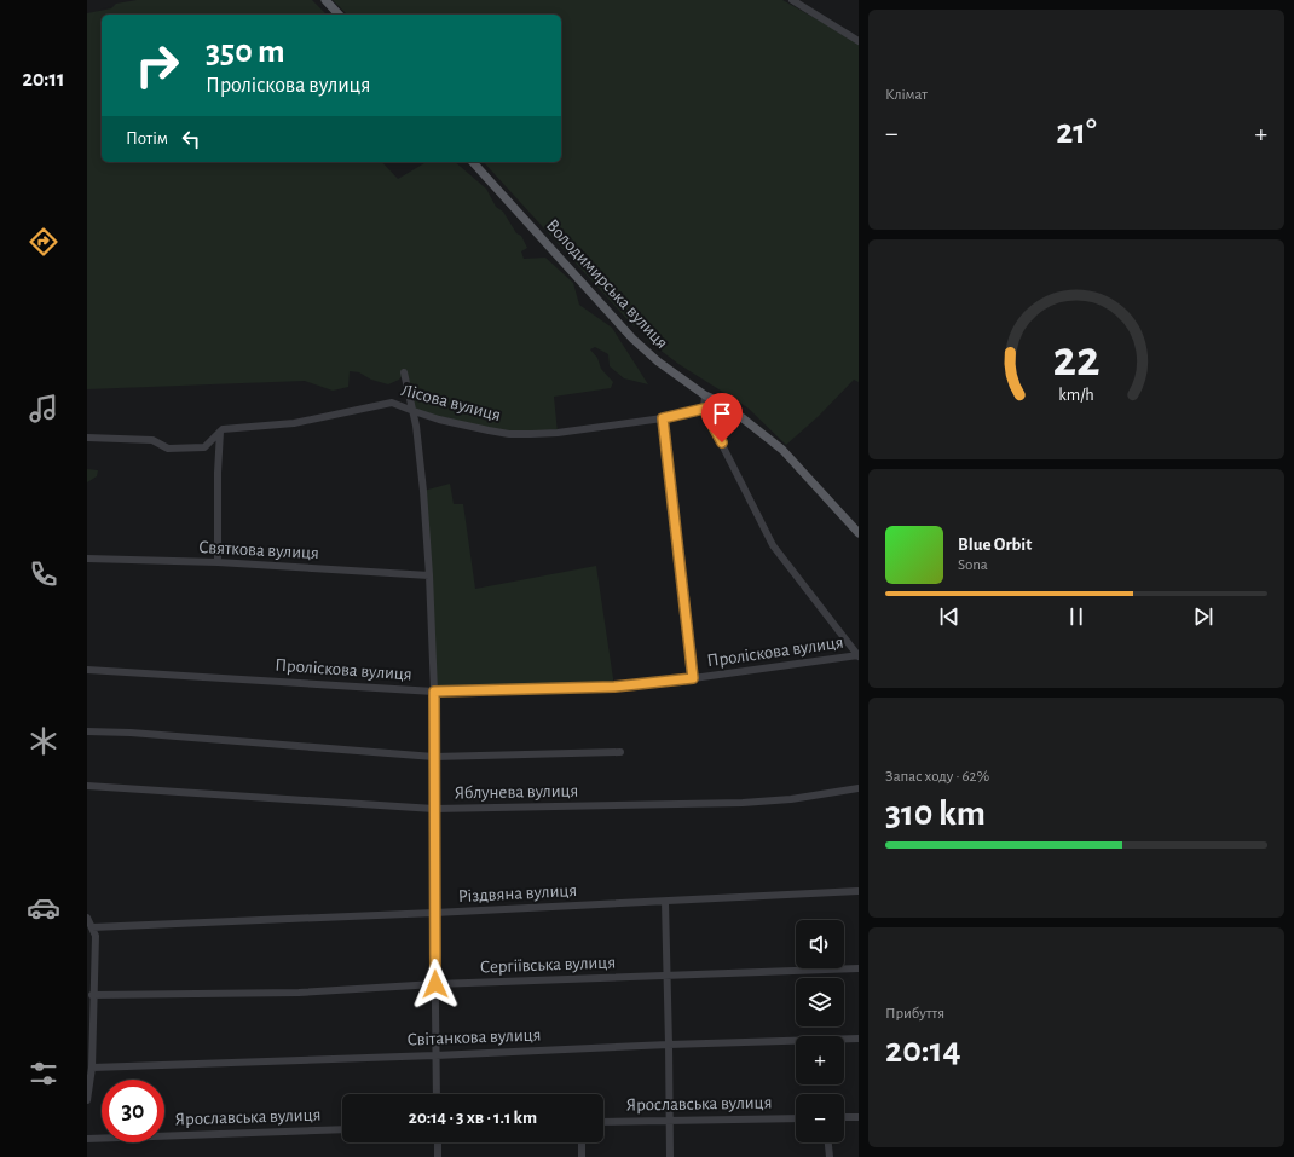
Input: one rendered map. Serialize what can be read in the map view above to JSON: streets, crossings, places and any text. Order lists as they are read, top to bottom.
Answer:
{
  "streets": {
    "main road": ["Володимирська вулиця"],
    "street": [
      "Лісова вулиця",
      "Святкова вулиця",
      "Проліскова вулиця",
      "Яблунева вулиця",
      "Різдвяна вулиця",
      "Сергіївська вулиця",
      "Світанкова вулиця",
      "Ярославська вулиця"
    ]
  },
  "page": {
    "tabs": "20:11",
    "tile": [
      "Клімат",
      ["Запас ходу · 62%", "310 km"],
      ["Прибуття", "20:14"]
    ],
    "turn": ["350 m", "Проліскова вулиця"],
    "heat": ["−", "21°", "+"],
    "then": "Потім",
    "song": ["Blue Orbit", "Sona"],
    "map_buttons": ["+", "−"],
    "limit": "30",
    "trip": "20:14 · 3 хв · 1.1 km",
    "gauge": ["22", "km/h"]
  }
}
